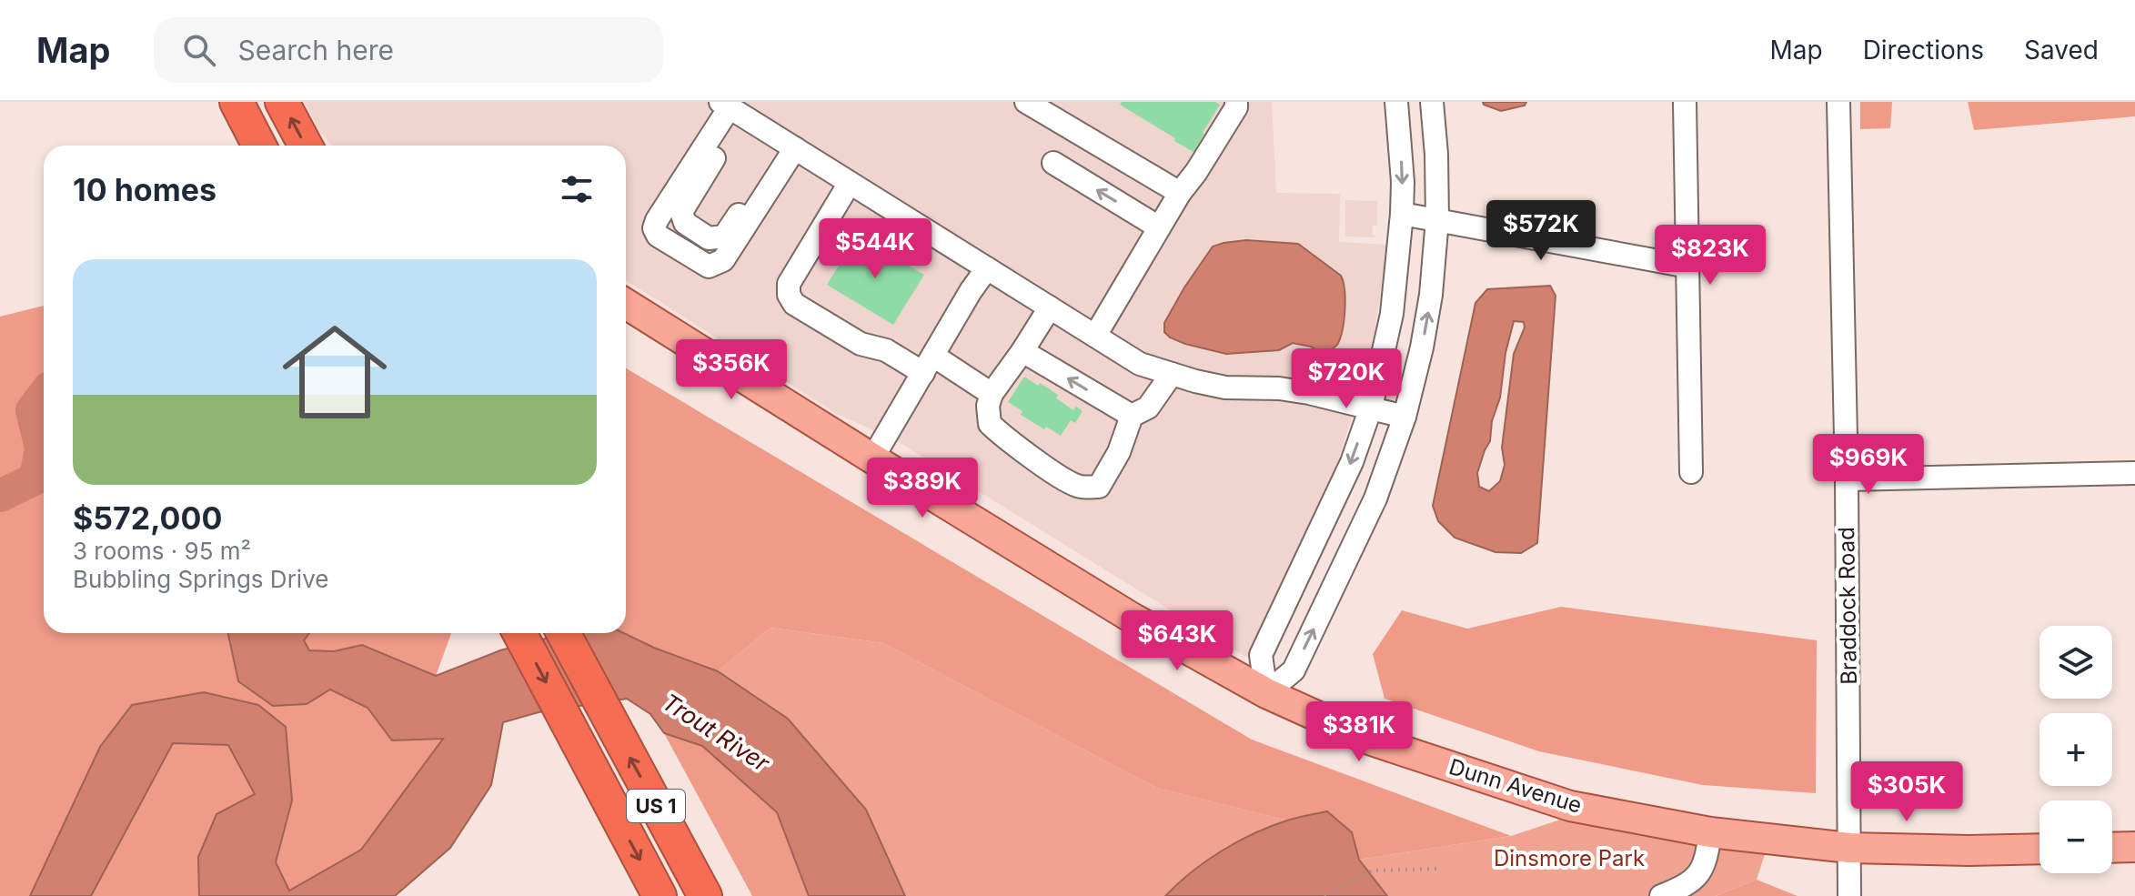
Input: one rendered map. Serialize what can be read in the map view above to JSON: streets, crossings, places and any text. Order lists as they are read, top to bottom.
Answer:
{
  "streets": {
    "highway": ["US 1"],
    "main road": ["Dunn Avenue"],
    "street": ["Braddock Road"]
  },
  "crossings": [
    ["Braddock Road", "Dunn Avenue"]
  ],
  "water": ["Trout River"],
  "parks": ["Dinsmore Park"],
  "page": {
    "header": "Map",
    "search": "Search here",
    "nav": ["Map", "Directions", "Saved"],
    "heading": "10 homes",
    "price": [
      "$572K",
      "$544K",
      "$823K",
      "$356K",
      "$720K",
      "$969K",
      "$389K",
      "$643K",
      "$381K",
      "$305K"
    ],
    "list": [
      {
        "name": "$572,000",
        "note": "3 rooms · 95 m² · Bubbling Springs Drive"
      }
    ],
    "map_buttons": ["+", "−"]
  }
}
